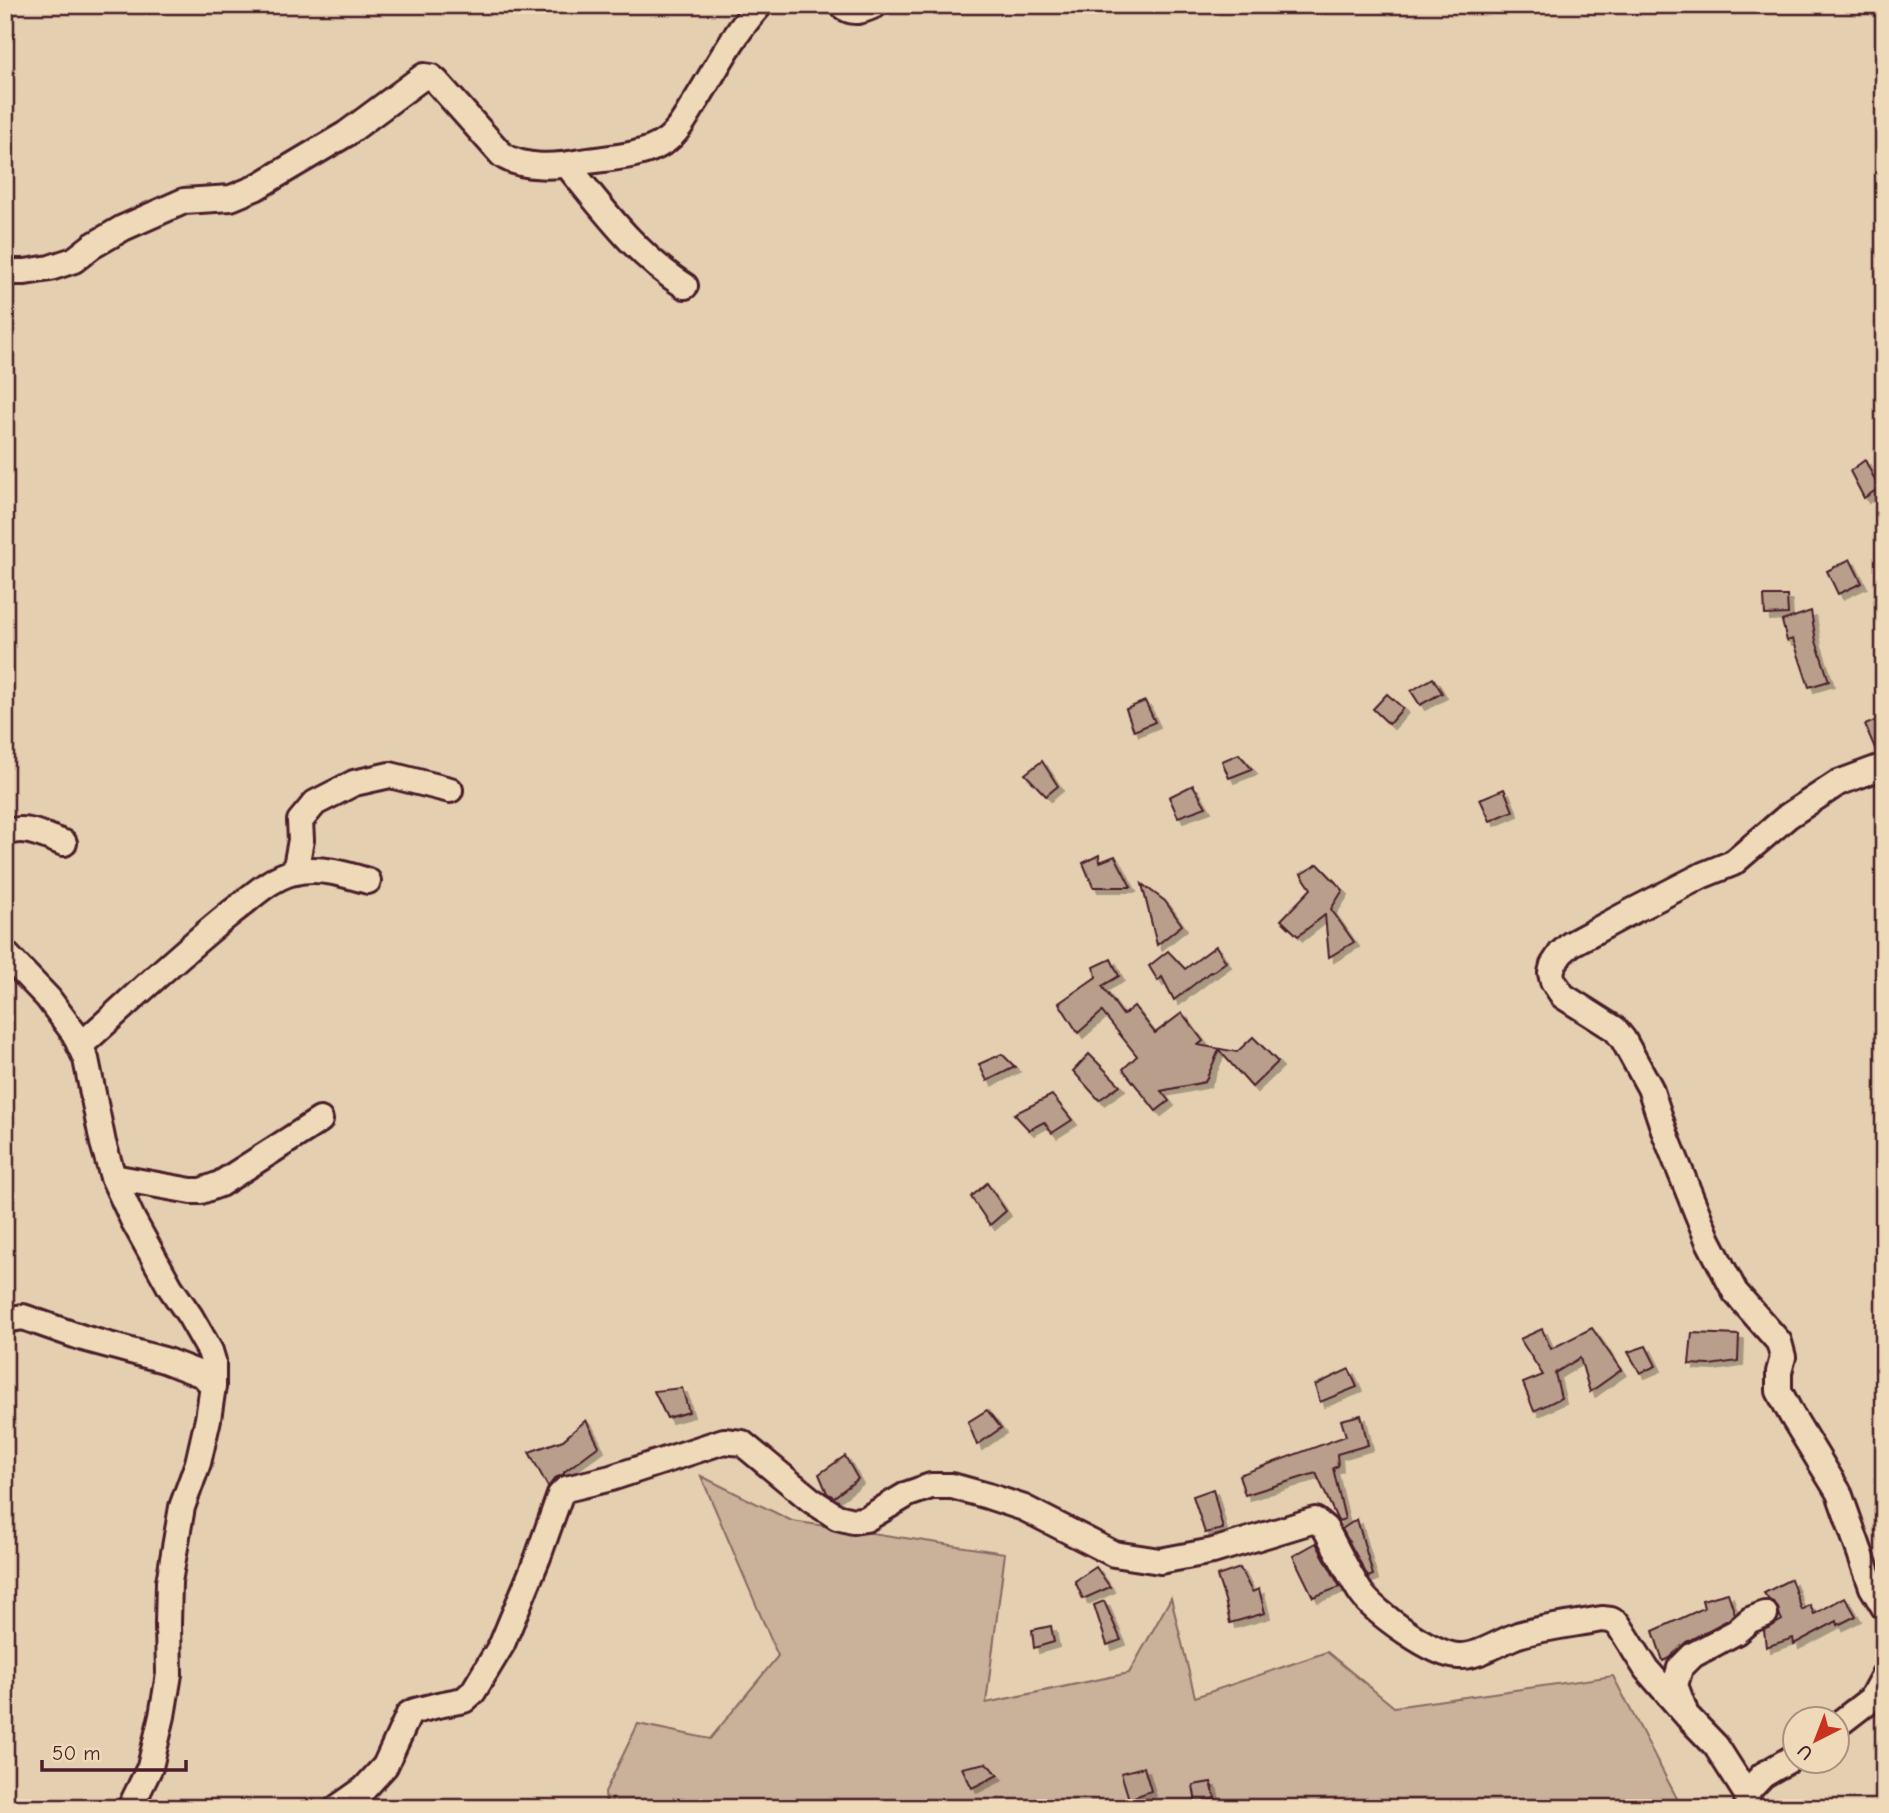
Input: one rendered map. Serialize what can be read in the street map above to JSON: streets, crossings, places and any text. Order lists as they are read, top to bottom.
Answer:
{
  "scale_bar": "50 m",
  "north": "bottom left"
}
